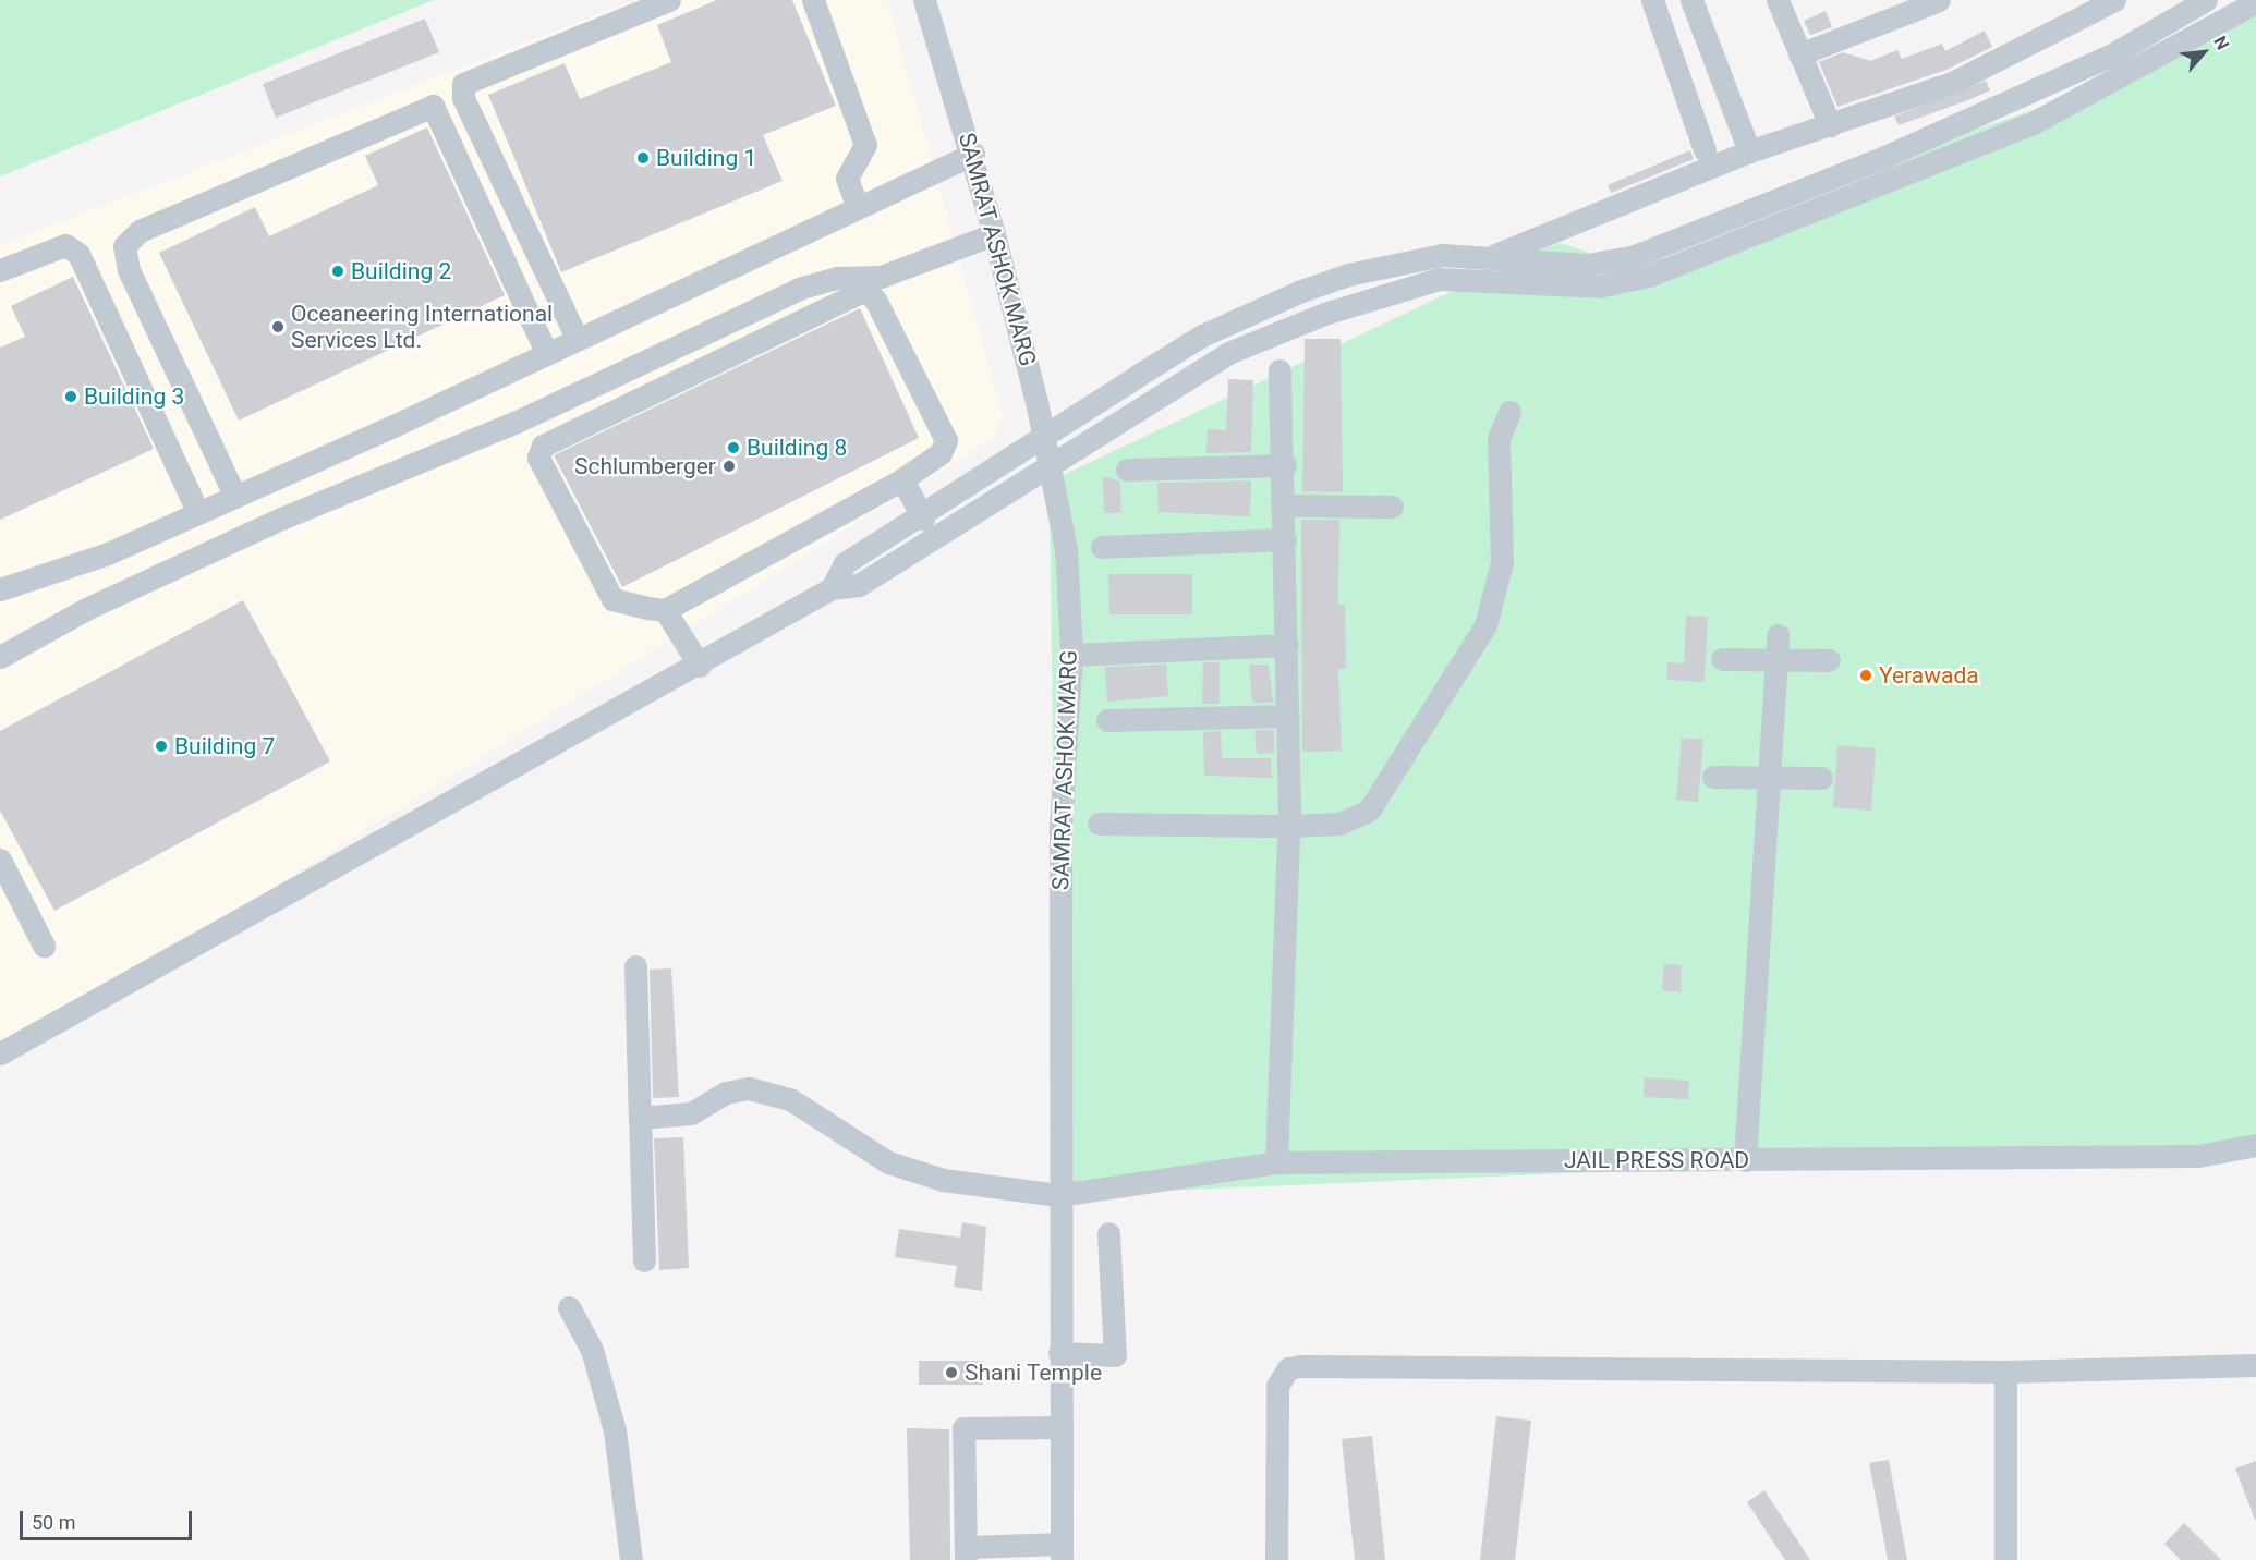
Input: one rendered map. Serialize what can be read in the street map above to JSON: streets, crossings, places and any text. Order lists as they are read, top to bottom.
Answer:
{
  "streets": {
    "street": ["SAMRAT ASHOK MARG", "JAIL PRESS ROAD"]
  },
  "crossings": [
    ["SAMRAT ASHOK MARG", "JAIL PRESS ROAD"]
  ],
  "places": [
    "Building 1",
    "Building 2",
    "Oceaneering International Services Ltd.",
    "Building 3",
    "Building 8",
    "Schlumberger",
    "Yerawada",
    "Building 7",
    "Shani Temple"
  ],
  "scale_bar": "50 m",
  "north": "top right"
}
